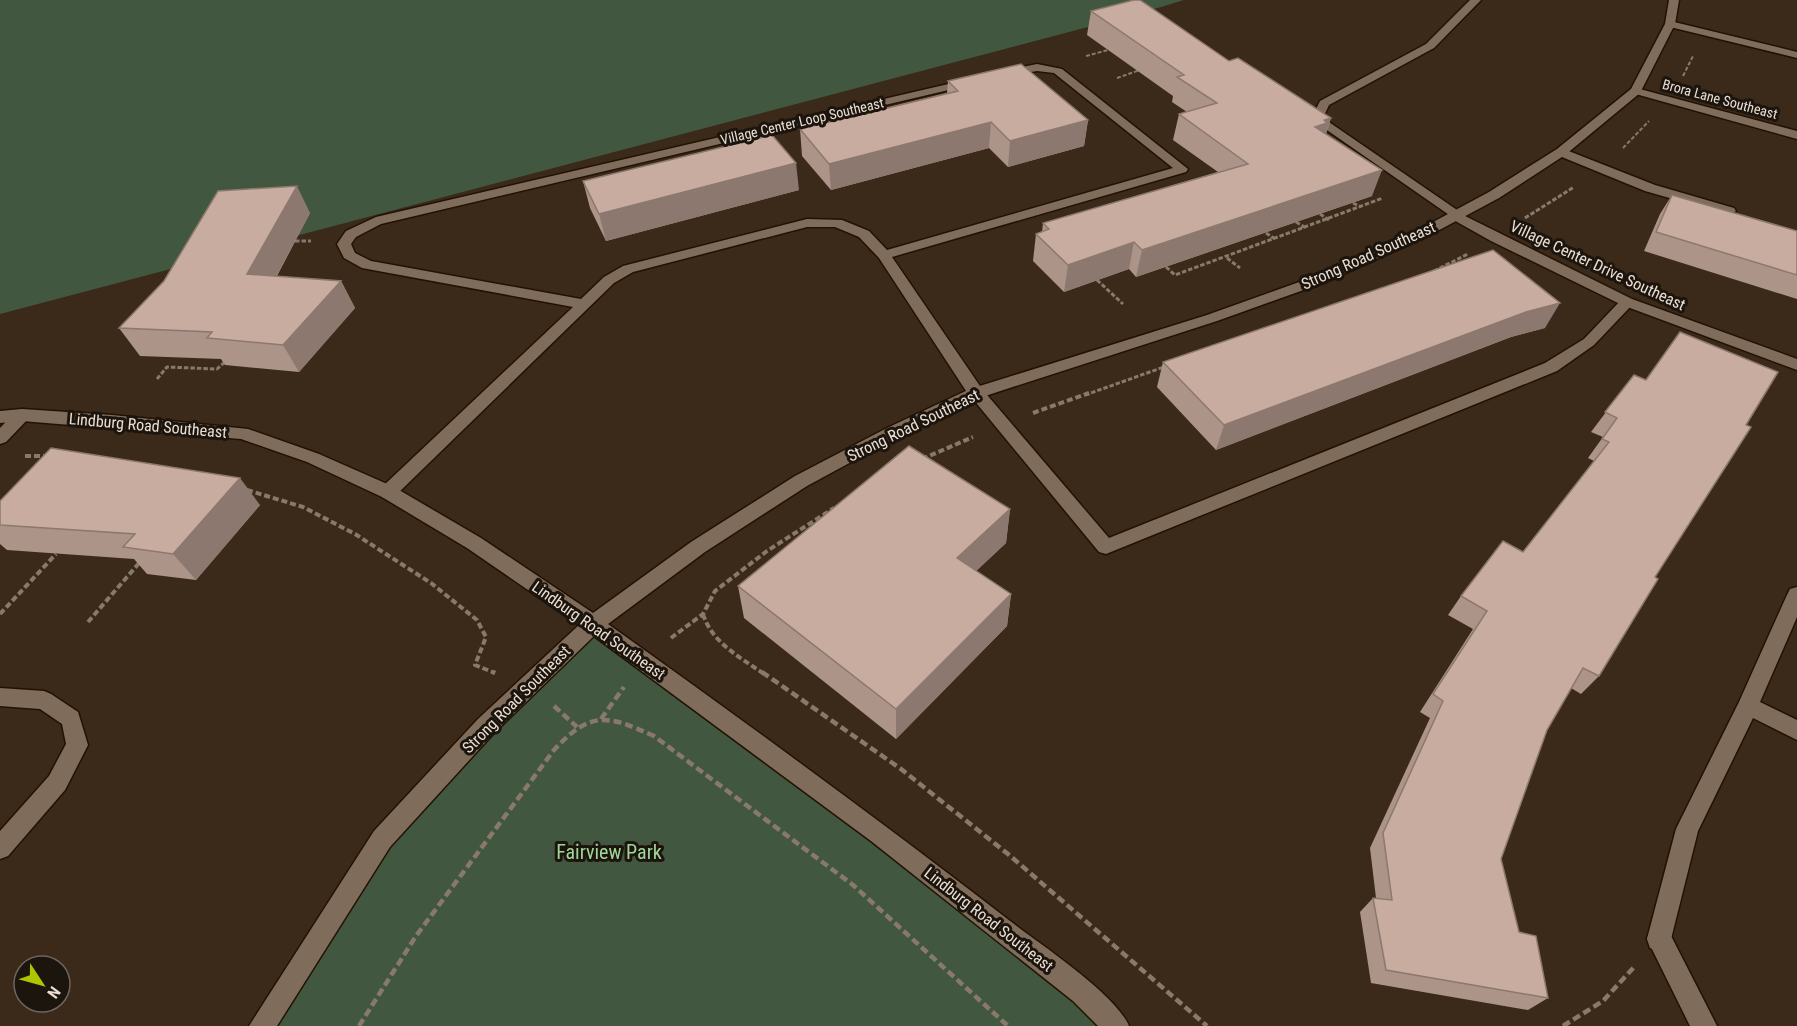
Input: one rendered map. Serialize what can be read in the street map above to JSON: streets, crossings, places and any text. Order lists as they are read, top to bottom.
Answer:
{
  "streets": {
    "street": [
      "Brora Lane Southeast",
      "Village Center Loop Southeast",
      "Strong Road Southeast",
      "Village Center Drive Southeast",
      "Lindburg Road Southeast"
    ]
  },
  "crossings": [
    ["Brora Lane Southeast", "Strong Road Southeast"],
    ["Strong Road Southeast", "Village Center Drive Southeast"],
    ["Strong Road Southeast", "Lindburg Road Southeast"]
  ],
  "parks": ["Fairview Park"],
  "north": "bottom right"
}
